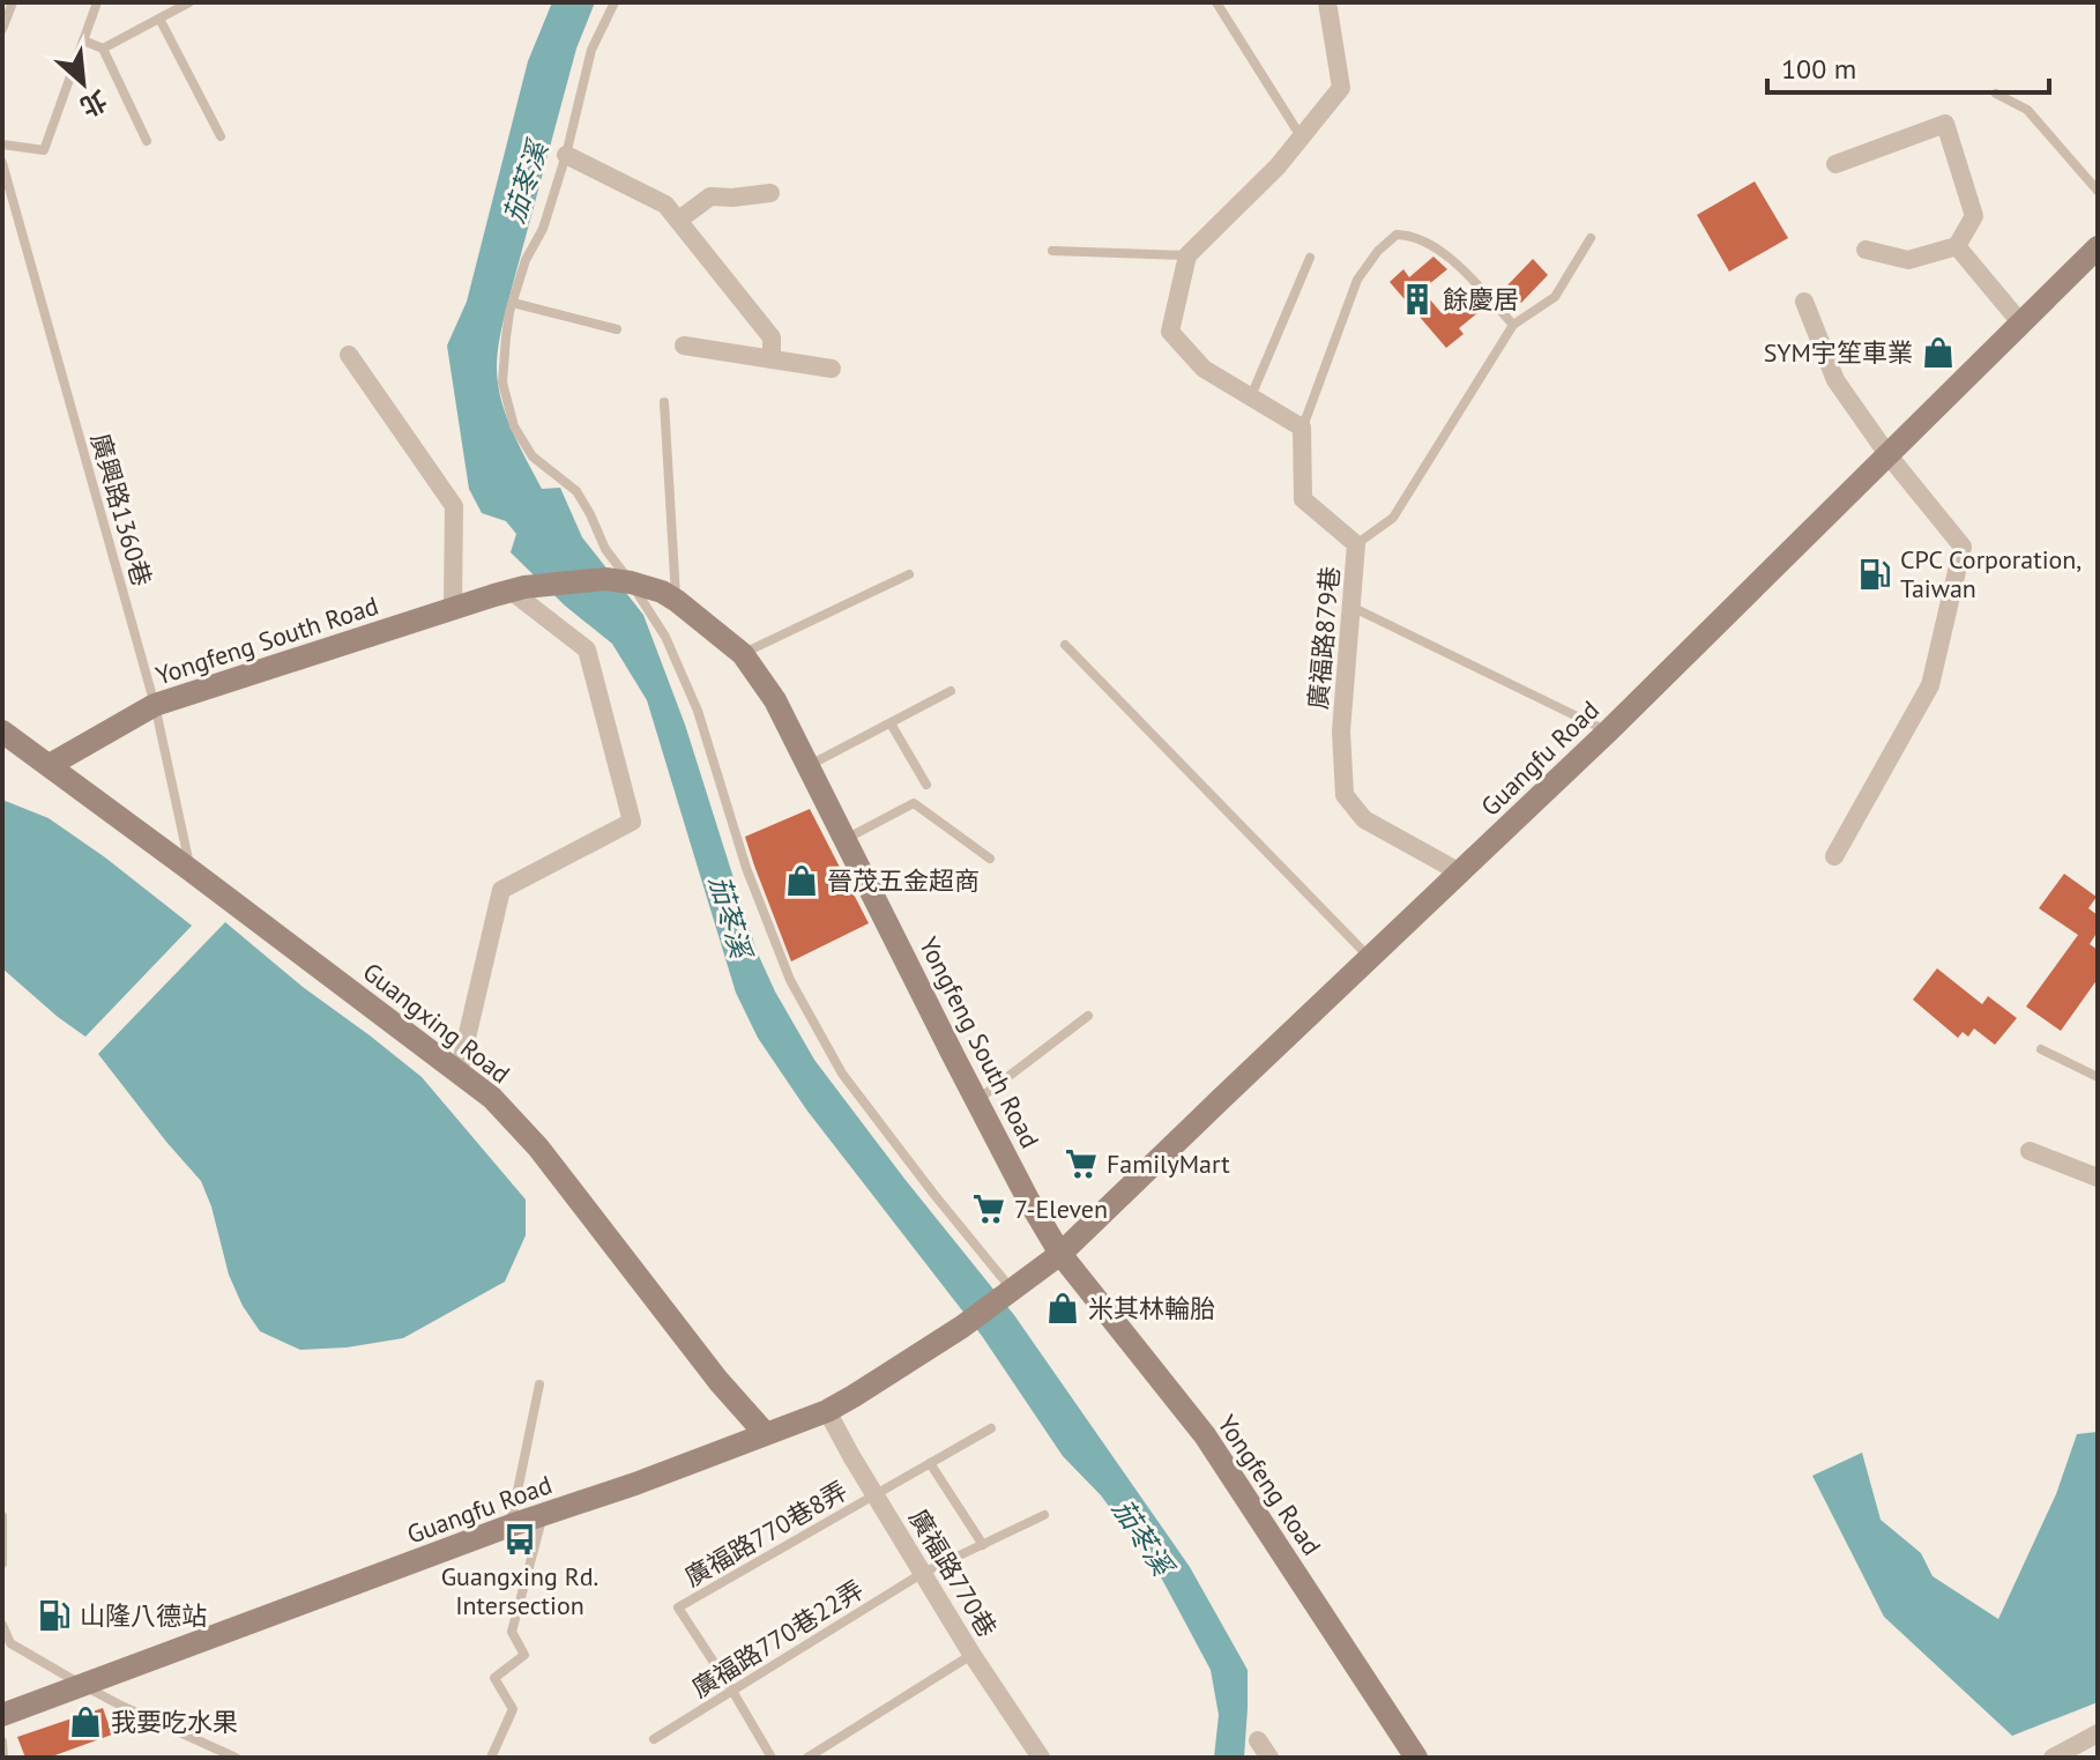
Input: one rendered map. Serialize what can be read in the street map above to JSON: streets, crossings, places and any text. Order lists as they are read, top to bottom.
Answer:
{
  "streets": {
    "street": [
      "廣福路879巷",
      "Yongfeng South Road",
      "Guangfu Road",
      "Guangxing Road",
      "Yongfeng Road",
      "廣福路770巷"
    ],
    "lane": ["廣興路1360巷", "廣福路770巷8弄", "廣福路770巷22弄"]
  },
  "crossings": [
    ["廣興路1360巷", "Yongfeng South Road"],
    ["廣興路1360巷", "Guangxing Road"],
    ["廣福路879巷", "Guangfu Road"],
    ["Yongfeng South Road", "Guangfu Road"],
    ["Yongfeng South Road", "Guangxing Road"],
    ["Yongfeng South Road", "Yongfeng Road"],
    ["Guangfu Road", "Guangxing Road"],
    ["Guangfu Road", "Yongfeng Road"],
    ["Guangfu Road", "廣福路770巷"],
    ["廣福路770巷8弄", "廣福路770巷"],
    ["廣福路770巷8弄", "廣福路770巷22弄"],
    ["廣福路770巷", "廣福路770巷22弄"]
  ],
  "water": ["茄苳溪"],
  "places": {
    "building": ["餘慶居"],
    "shop": [
      "SYM宇笙車業",
      "晉茂五金超商",
      "米其林輪胎",
      "我要吃水果"
    ],
    "fuel station": ["CPC Corporation, Taiwan", "山隆八德站"],
    "supermarket": ["FamilyMart", "7-Eleven"],
    "bus stop": ["Guangxing Rd. Intersection"]
  },
  "scale_bar": "100 m",
  "north": "bottom right"
}
